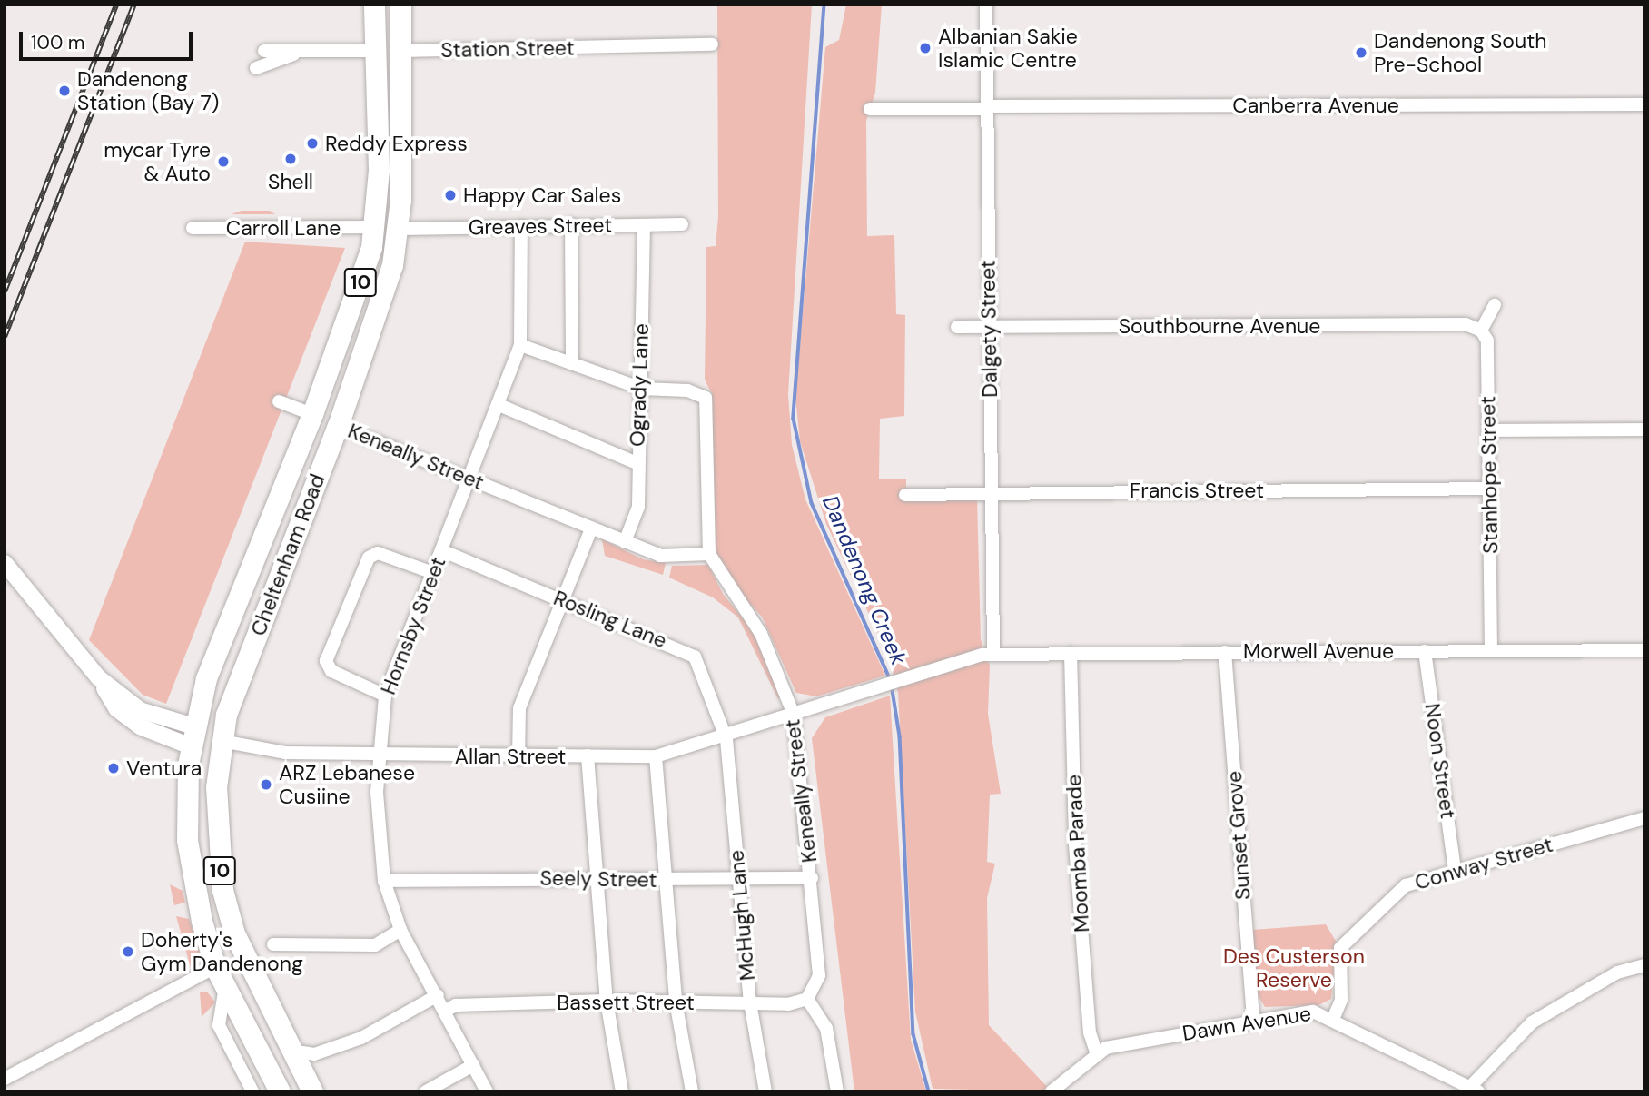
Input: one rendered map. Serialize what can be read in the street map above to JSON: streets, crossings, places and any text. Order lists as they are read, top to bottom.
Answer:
{
  "streets": {
    "main road": ["Station Street", "10", "Cheltenham Road"],
    "street": [
      "Canberra Avenue",
      "Greaves Street",
      "Carroll Lane",
      "Southbourne Avenue",
      "Dalgety Street",
      "Ogrady Lane",
      "Keneally Street",
      "Stanhope Street",
      "Francis Street",
      "Rosling Lane",
      "Hornsby Street",
      "Morwell Avenue",
      "Allan Street",
      "Noon Street",
      "Sunset Grove",
      "Moomba Parade",
      "Conway Street",
      "Seely Street",
      "McHugh Lane",
      "Bassett Street",
      "Dawn Avenue"
    ]
  },
  "crossings": [
    ["Station Street", "Cheltenham Road"],
    ["Canberra Avenue", "Dalgety Street"],
    ["Greaves Street", "Ogrady Lane"],
    ["Greaves Street", "Cheltenham Road"],
    ["Greaves Street", "Hornsby Street"],
    ["Carroll Lane", "Cheltenham Road"],
    ["Southbourne Avenue", "Dalgety Street"],
    ["Southbourne Avenue", "Stanhope Street"],
    ["Dalgety Street", "Francis Street"],
    ["Dalgety Street", "Morwell Avenue"],
    ["Ogrady Lane", "Keneally Street"],
    ["Keneally Street", "Cheltenham Road"],
    ["Keneally Street", "Hornsby Street"],
    ["Keneally Street", "Allan Street"],
    ["Keneally Street", "Seely Street"],
    ["Keneally Street", "Bassett Street"],
    ["Stanhope Street", "Francis Street"],
    ["Stanhope Street", "Morwell Avenue"],
    ["Cheltenham Road", "Allan Street"],
    ["Rosling Lane", "Hornsby Street"],
    ["Rosling Lane", "Allan Street"],
    ["Rosling Lane", "McHugh Lane"],
    ["Hornsby Street", "Allan Street"],
    ["Hornsby Street", "Seely Street"],
    ["Hornsby Street", "Bassett Street"],
    ["Morwell Avenue", "Allan Street"],
    ["Morwell Avenue", "Noon Street"],
    ["Morwell Avenue", "Sunset Grove"],
    ["Morwell Avenue", "Moomba Parade"],
    ["Allan Street", "McHugh Lane"],
    ["Noon Street", "Conway Street"],
    ["Sunset Grove", "Dawn Avenue"],
    ["Moomba Parade", "Dawn Avenue"],
    ["Conway Street", "Dawn Avenue"],
    ["Seely Street", "McHugh Lane"],
    ["McHugh Lane", "Bassett Street"]
  ],
  "water": ["Dandenong Creek"],
  "parks": ["Des Custerson Reserve"],
  "places": [
    "Albanian Sakie Islamic Centre",
    "Dandenong South Pre-School",
    "Dandenong Station (Bay 7)",
    "Reddy Express",
    "Shell",
    "mycar Tyre & Auto",
    "Happy Car Sales",
    "Ventura",
    "ARZ Lebanese Cusiine",
    "Doherty's Gym Dandenong"
  ],
  "scale_bar": "100 m"
}
